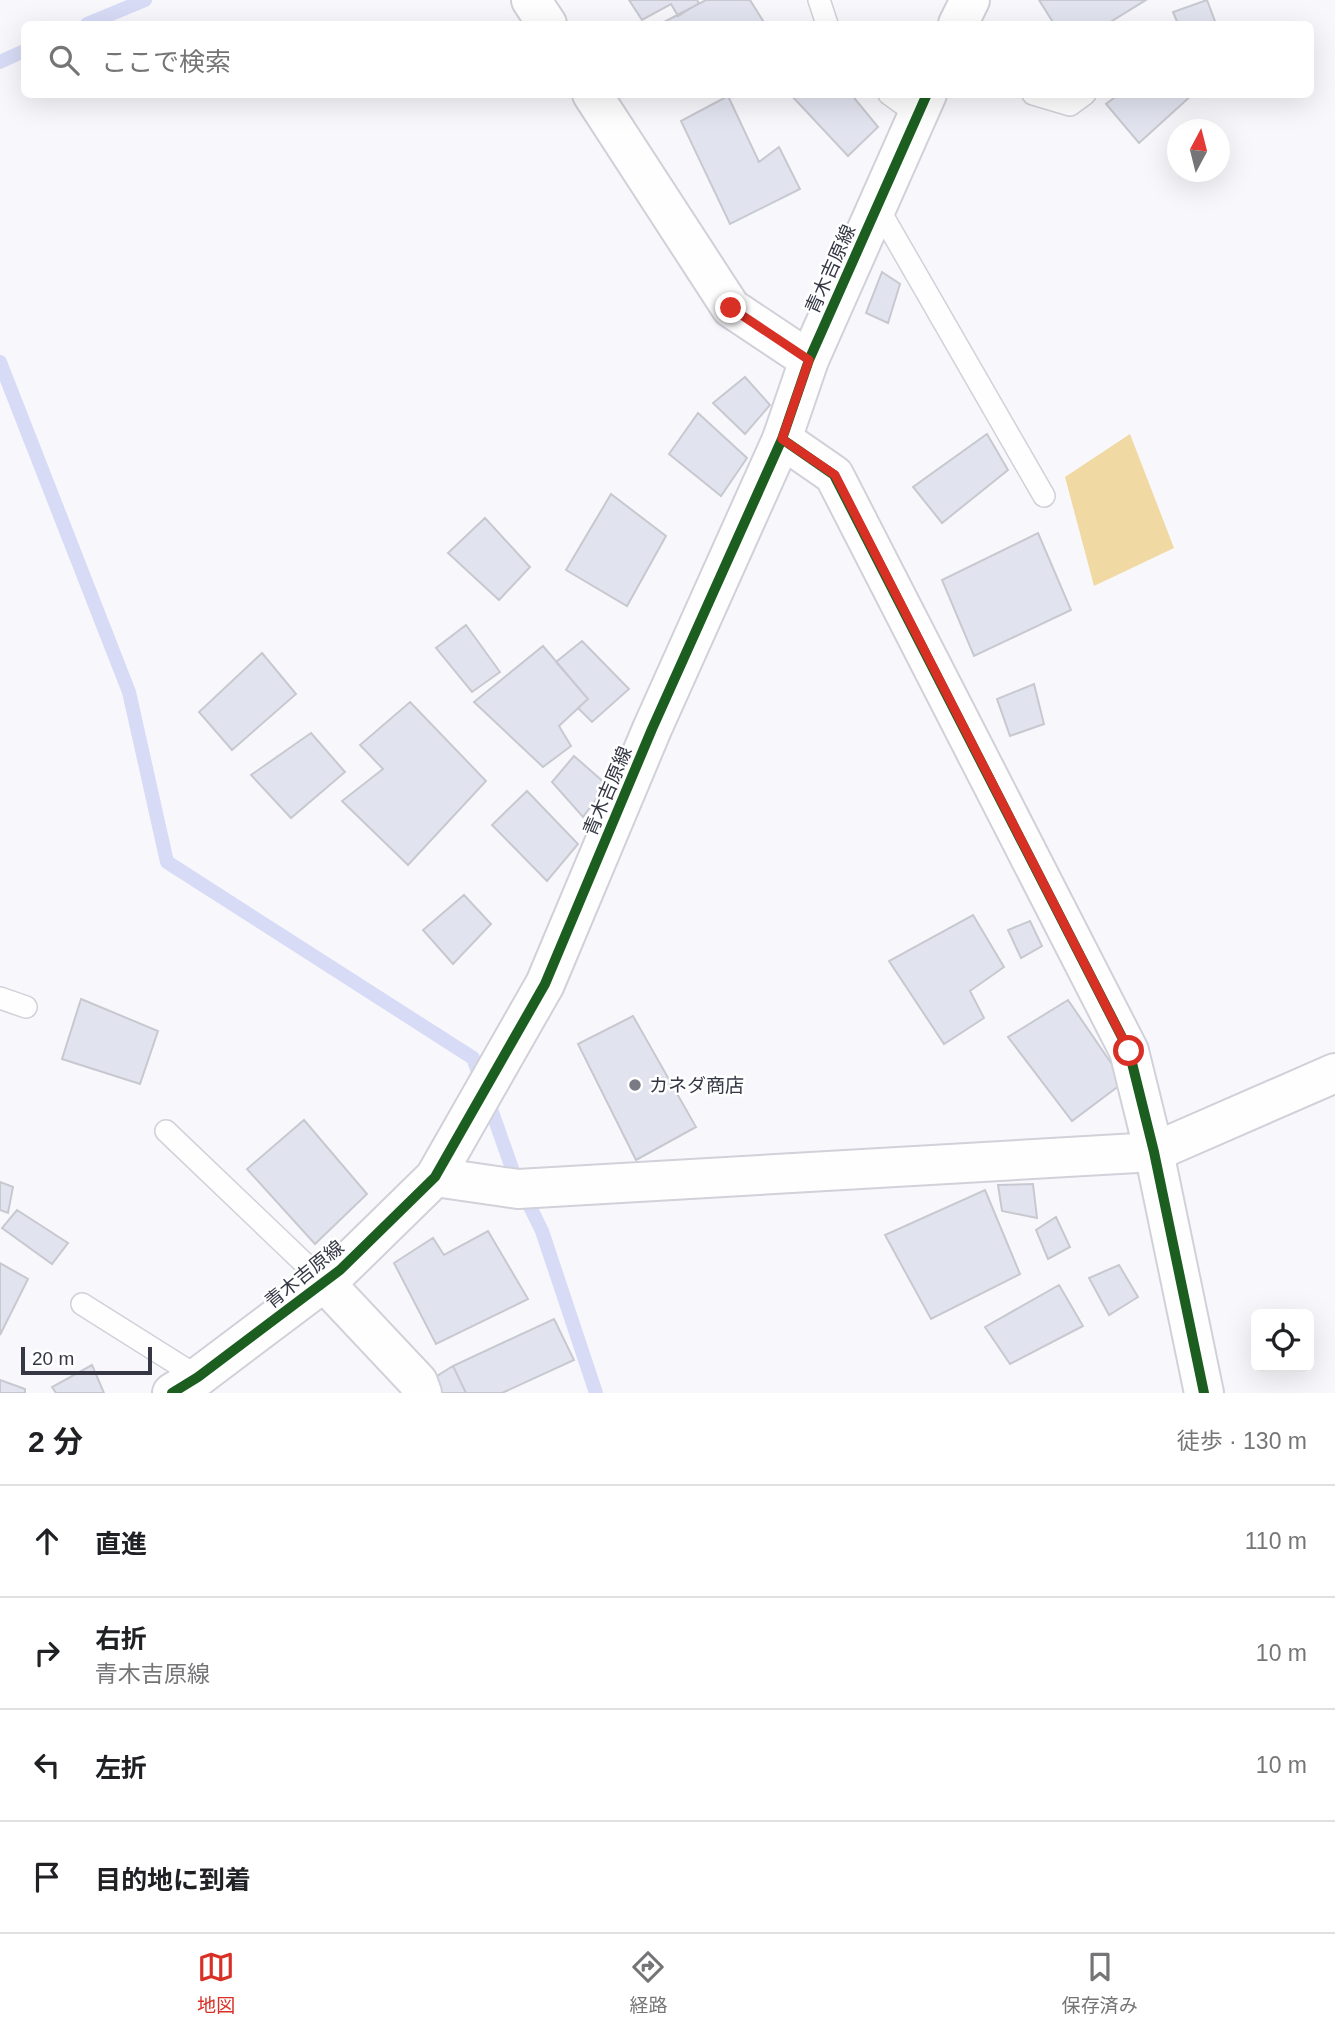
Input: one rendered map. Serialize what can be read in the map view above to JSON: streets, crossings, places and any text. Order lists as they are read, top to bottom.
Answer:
{
  "streets": {
    "street": ["青木吉原線"]
  },
  "places": ["カネダ商店"],
  "scale_bar": "20 m",
  "north": "top",
  "page": {
    "search": "ここで検索",
    "scale": "20 m",
    "heading": ["2 分", "徒歩 · 130 m"],
    "list": [
      ["直進", "110 m"],
      ["右折", "青木吉原線", "10 m"],
      ["左折", "10 m"],
      "目的地に到着"
    ],
    "nav": ["地図", "経路", "保存済み"]
  }
}
